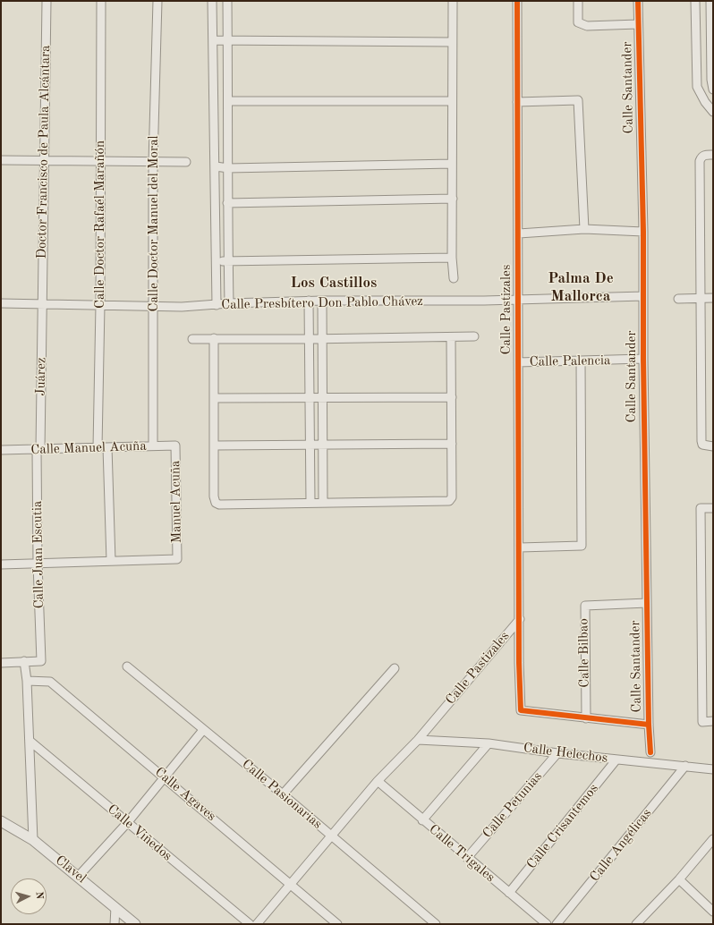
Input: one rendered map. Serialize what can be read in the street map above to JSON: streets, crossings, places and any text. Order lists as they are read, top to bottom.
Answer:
{
  "streets": {
    "street": [
      "Calle Santander",
      "Doctor Francisco de Paula Alcántara",
      "Calle Doctor Manuel del Moral",
      "Calle Doctor Rafaél Marañón",
      "Calle Presbítero Don Pablo Chávez",
      "Calle Pastizales",
      "Calle Palencia",
      "Juárez",
      "Calle Manuel Acuña",
      "Manuel Acuña",
      "Calle Juan Escutia",
      "Calle Bilbao",
      "Calle Helechos",
      "Calle Agaves",
      "Calle Pasionarias",
      "Calle Petunias",
      "Calle Crisantemos",
      "Calle Viñedos",
      "Calle Angélicas",
      "Calle Trigales",
      "Clavel"
    ]
  },
  "crossings": [
    ["Calle Santander", "Calle Presbítero Don Pablo Chávez"],
    ["Calle Santander", "Calle Palencia"],
    ["Calle Santander", "Calle Bilbao"],
    ["Doctor Francisco de Paula Alcántara", "Calle Presbítero Don Pablo Chávez"],
    ["Doctor Francisco de Paula Alcántara", "Juárez"],
    ["Calle Doctor Manuel del Moral", "Calle Presbítero Don Pablo Chávez"],
    ["Calle Doctor Manuel del Moral", "Calle Manuel Acuña"],
    ["Calle Doctor Rafaél Marañón", "Calle Presbítero Don Pablo Chávez"],
    ["Calle Doctor Rafaél Marañón", "Calle Manuel Acuña"],
    ["Calle Presbítero Don Pablo Chávez", "Calle Pastizales"],
    ["Calle Presbítero Don Pablo Chávez", "Juárez"],
    ["Calle Pastizales", "Calle Palencia"],
    ["Calle Pastizales", "Calle Helechos"],
    ["Calle Pastizales", "Calle Agaves"],
    ["Calle Pastizales", "Calle Pasionarias"],
    ["Calle Pastizales", "Calle Trigales"],
    ["Juárez", "Calle Manuel Acuña"],
    ["Juárez", "Calle Juan Escutia"],
    ["Calle Manuel Acuña", "Manuel Acuña"],
    ["Calle Manuel Acuña", "Calle Juan Escutia"],
    ["Calle Helechos", "Calle Petunias"],
    ["Calle Helechos", "Calle Crisantemos"],
    ["Calle Helechos", "Calle Angélicas"],
    ["Calle Petunias", "Calle Trigales"],
    ["Calle Crisantemos", "Calle Trigales"]
  ],
  "districts": ["Palma De Mallorca", "Los Castillos"],
  "north": "right"
}
